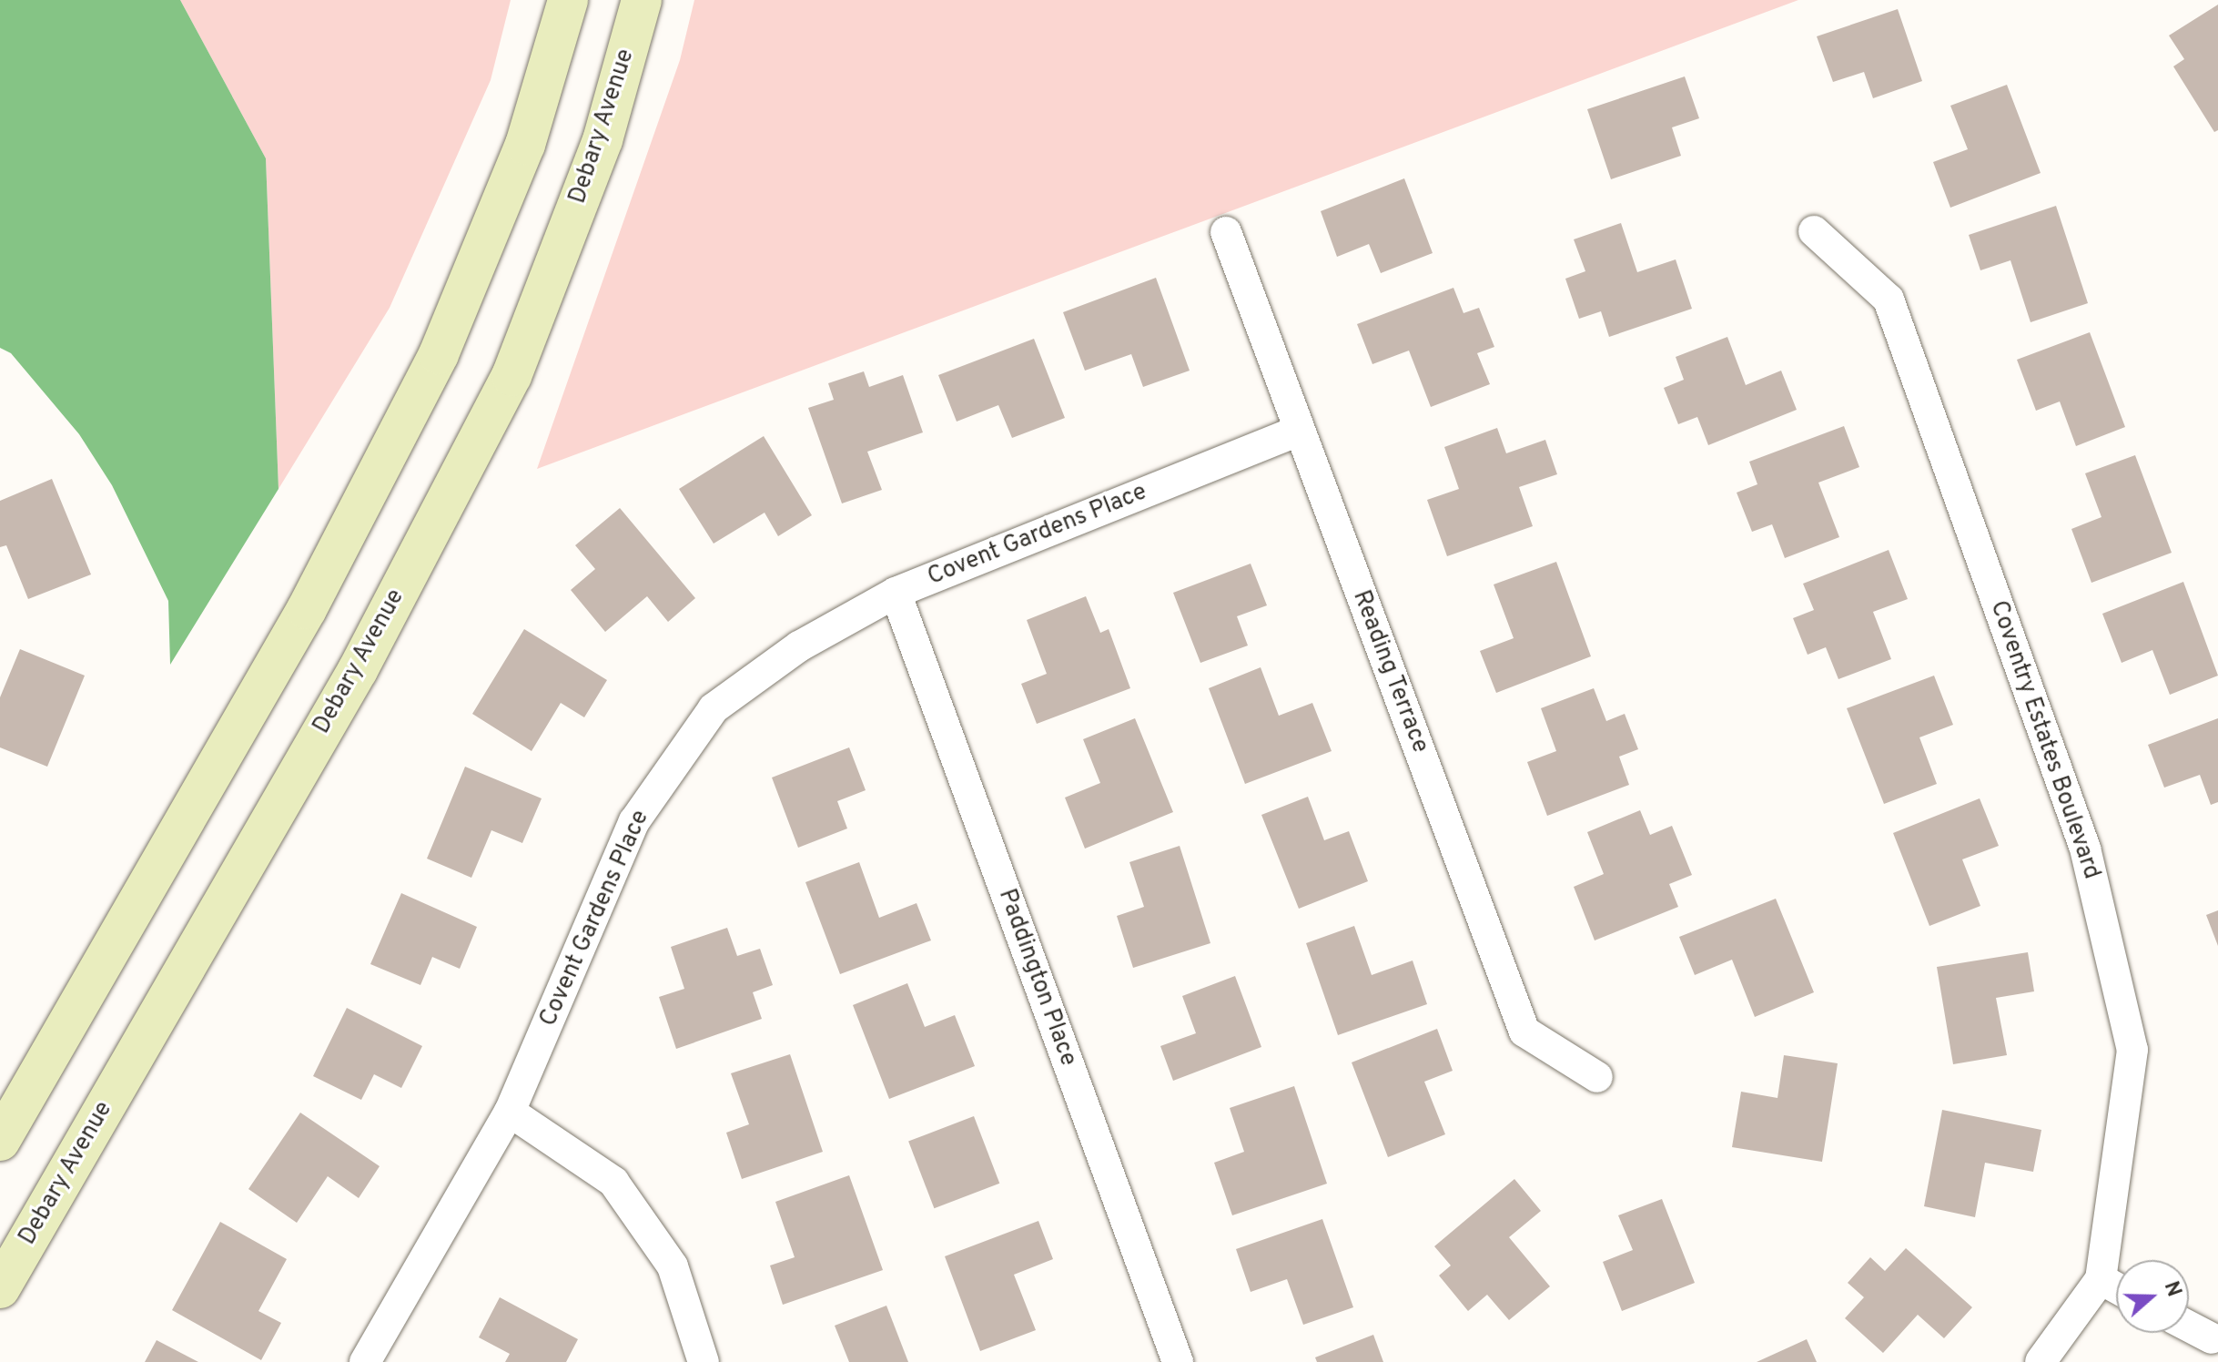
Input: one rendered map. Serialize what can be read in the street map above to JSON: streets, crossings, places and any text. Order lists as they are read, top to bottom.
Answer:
{
  "streets": {
    "main road": ["Debary Avenue"],
    "street": [
      "Covent Gardens Place",
      "Reading Terrace",
      "Coventry Estates Boulevard",
      "Paddington Place"
    ]
  },
  "crossings": [
    ["Covent Gardens Place", "Reading Terrace"],
    ["Covent Gardens Place", "Paddington Place"]
  ],
  "north": "right"
}
